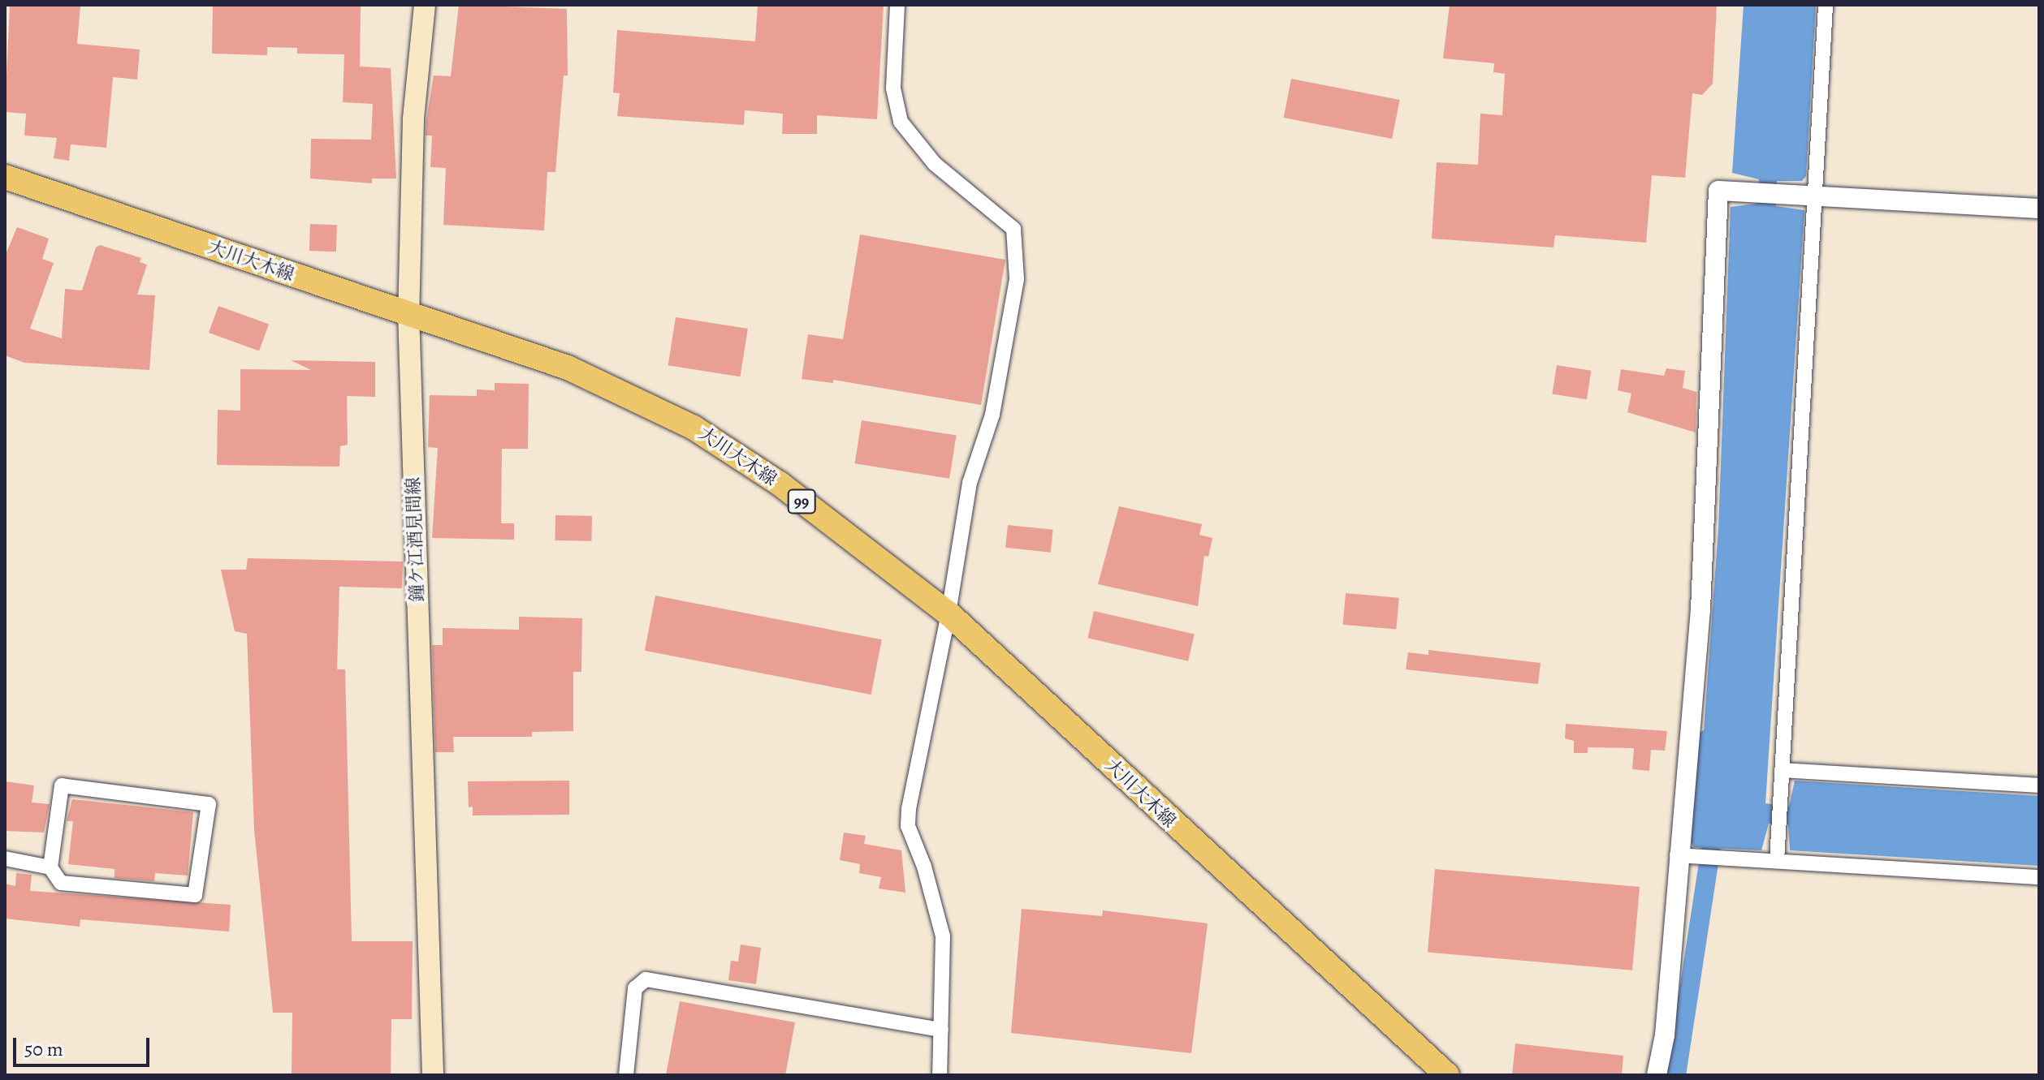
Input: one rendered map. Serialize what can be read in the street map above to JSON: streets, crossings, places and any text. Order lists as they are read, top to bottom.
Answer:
{
  "streets": {
    "main road": ["大川大木線", "99", "鐘ケ江酒見間線"]
  },
  "crossings": [
    ["大川大木線", "鐘ケ江酒見間線"]
  ],
  "scale_bar": "50 m"
}
